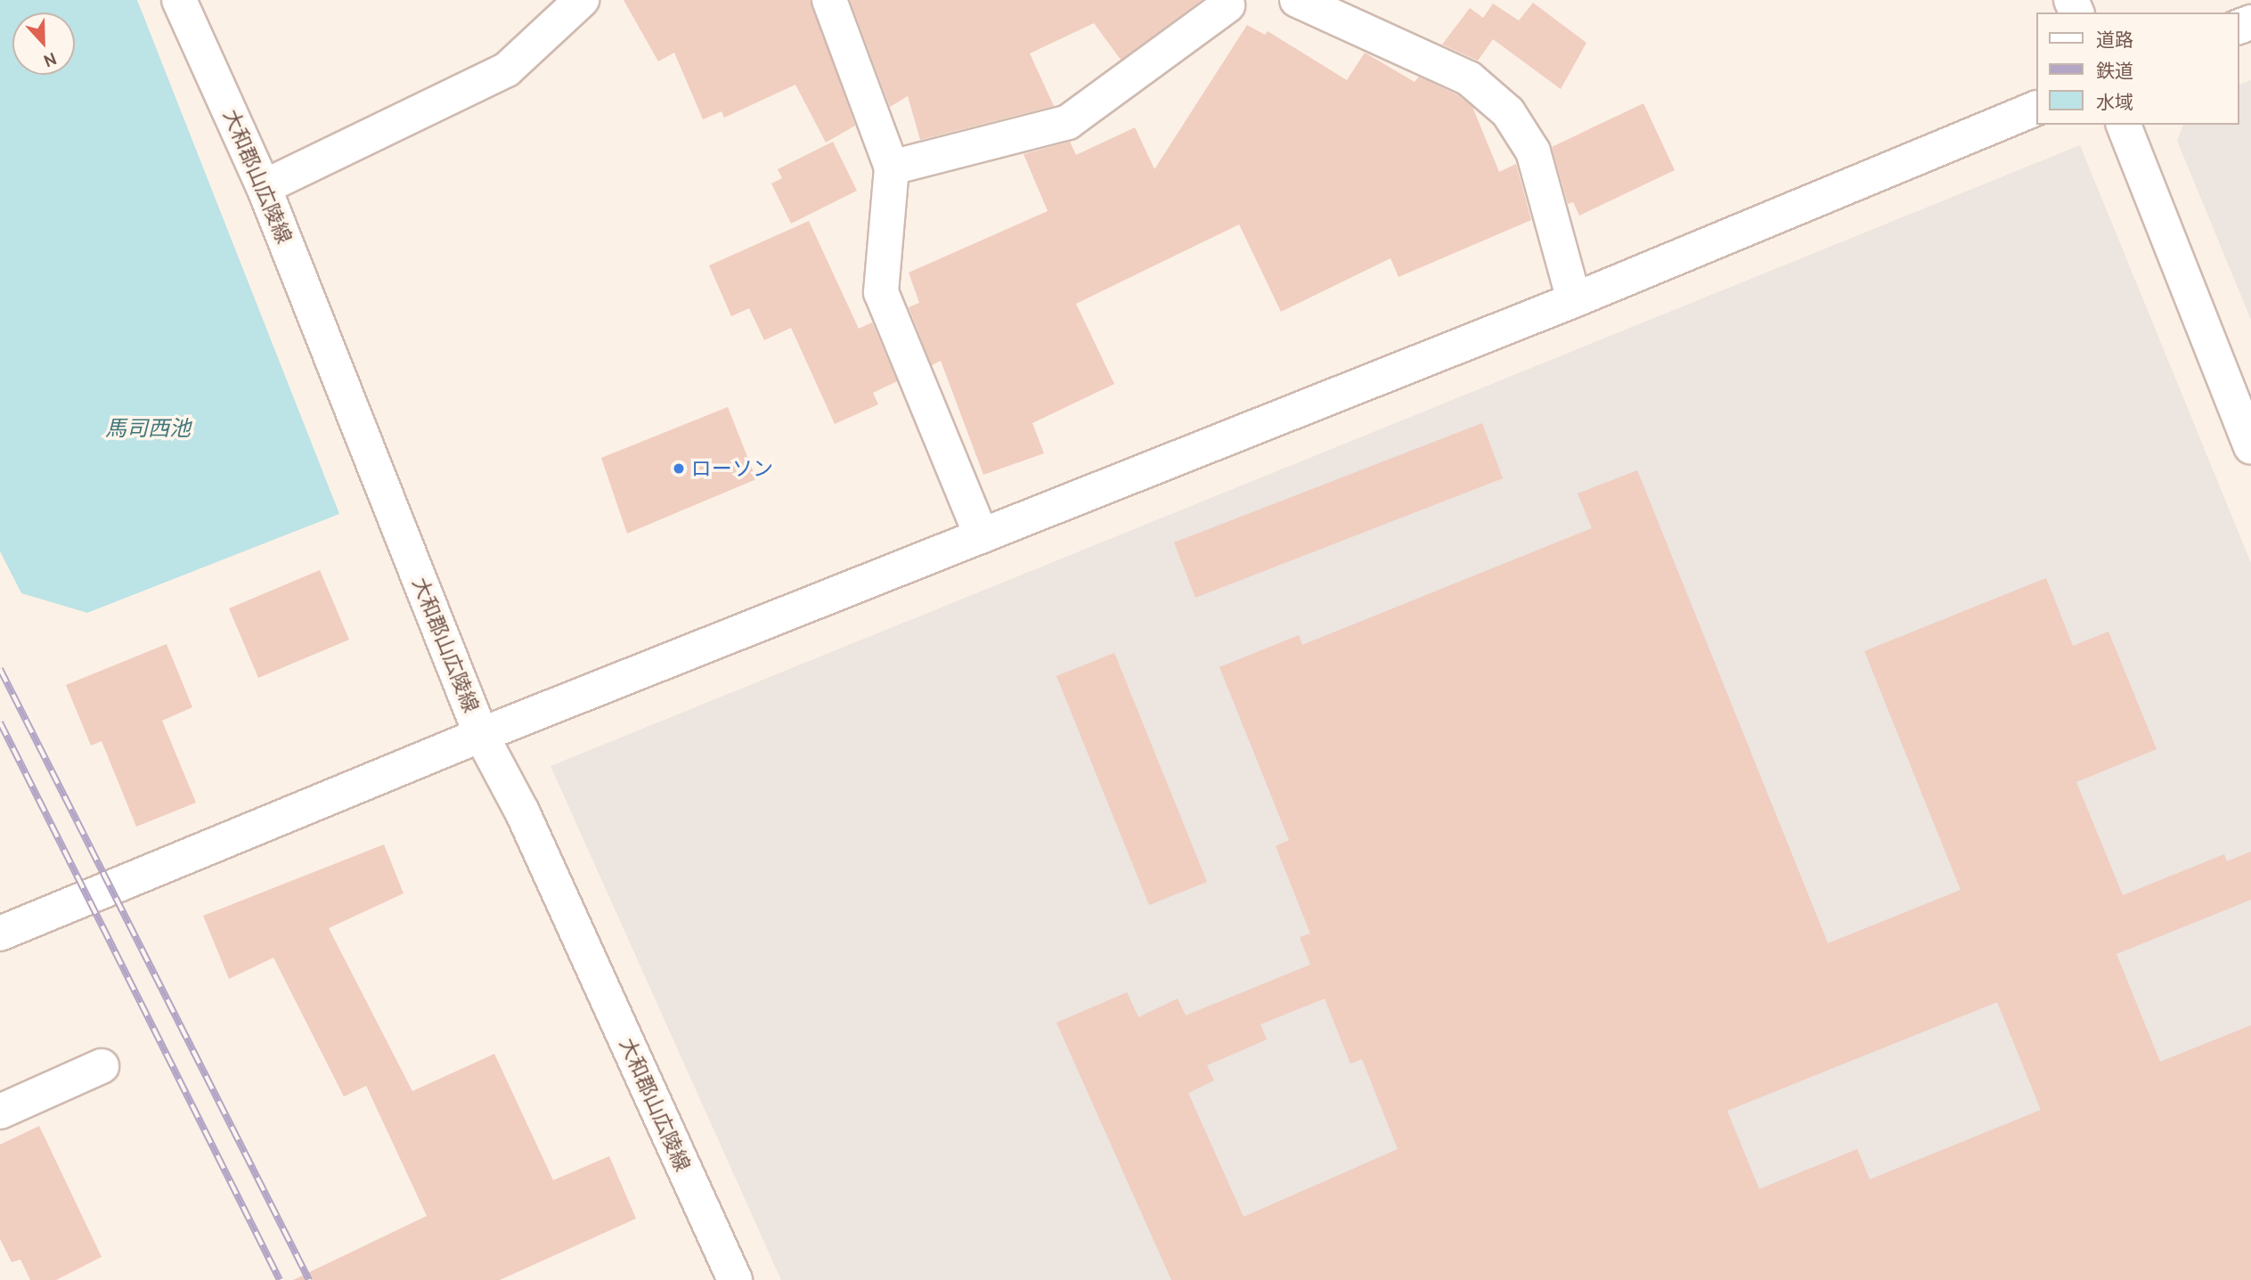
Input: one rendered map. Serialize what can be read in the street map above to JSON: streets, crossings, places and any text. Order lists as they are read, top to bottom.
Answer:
{
  "streets": {
    "street": ["大和郡山広陵線"]
  },
  "water": ["馬司西池"],
  "places": ["ローソン"],
  "legend": ["道路", "鉄道", "水域"],
  "north": "bottom"
}
